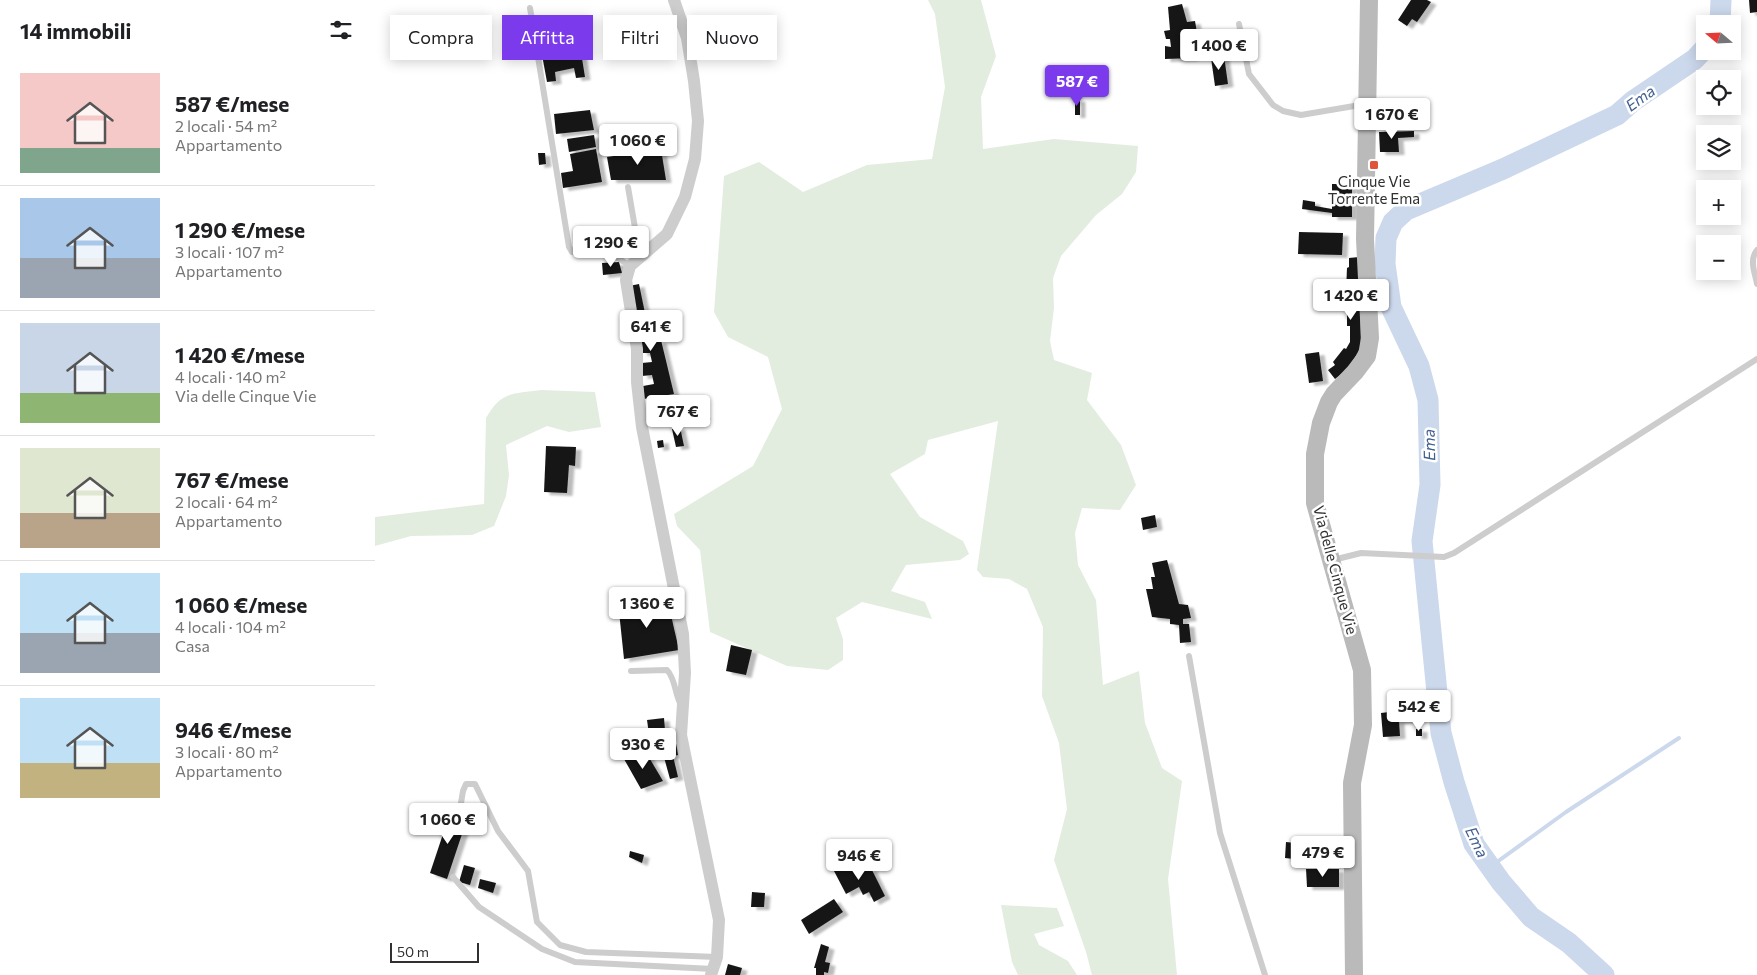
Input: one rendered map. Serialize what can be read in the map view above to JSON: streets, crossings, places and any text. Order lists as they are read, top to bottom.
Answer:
{
  "streets": {
    "street": ["Via delle Cinque Vie"]
  },
  "water": ["Ema"],
  "places": {
    "transit": ["Cinque Vie Torrente Ema"]
  },
  "scale_bar": "50 m",
  "north": "left",
  "page": {
    "heading": "14 immobili",
    "map_buttons": ["+", "−"],
    "chip": [
      "Compra",
      "Affitta",
      "Filtri",
      "Nuovo"
    ],
    "price": [
      "1 400 €",
      "587 €",
      "1 670 €",
      "1 060 €",
      "1 290 €",
      "1 420 €",
      "641 €",
      "767 €",
      "1 360 €",
      "542 €",
      "930 €",
      "1 060 €",
      "479 €",
      "946 €"
    ],
    "list": [
      {
        "name": "587 €/mese",
        "note": "2 locali · 54 m² · Appartamento"
      },
      {
        "name": "1 290 €/mese",
        "note": "3 locali · 107 m² · Appartamento"
      },
      {
        "name": "1 420 €/mese",
        "note": "4 locali · 140 m² · Via delle Cinque Vie"
      },
      {
        "name": "767 €/mese",
        "note": "2 locali · 64 m² · Appartamento"
      },
      {
        "name": "1 060 €/mese",
        "note": "4 locali · 104 m² · Casa"
      },
      {
        "name": "946 €/mese",
        "note": "3 locali · 80 m² · Appartamento"
      }
    ],
    "scale": "50 m"
  }
}
